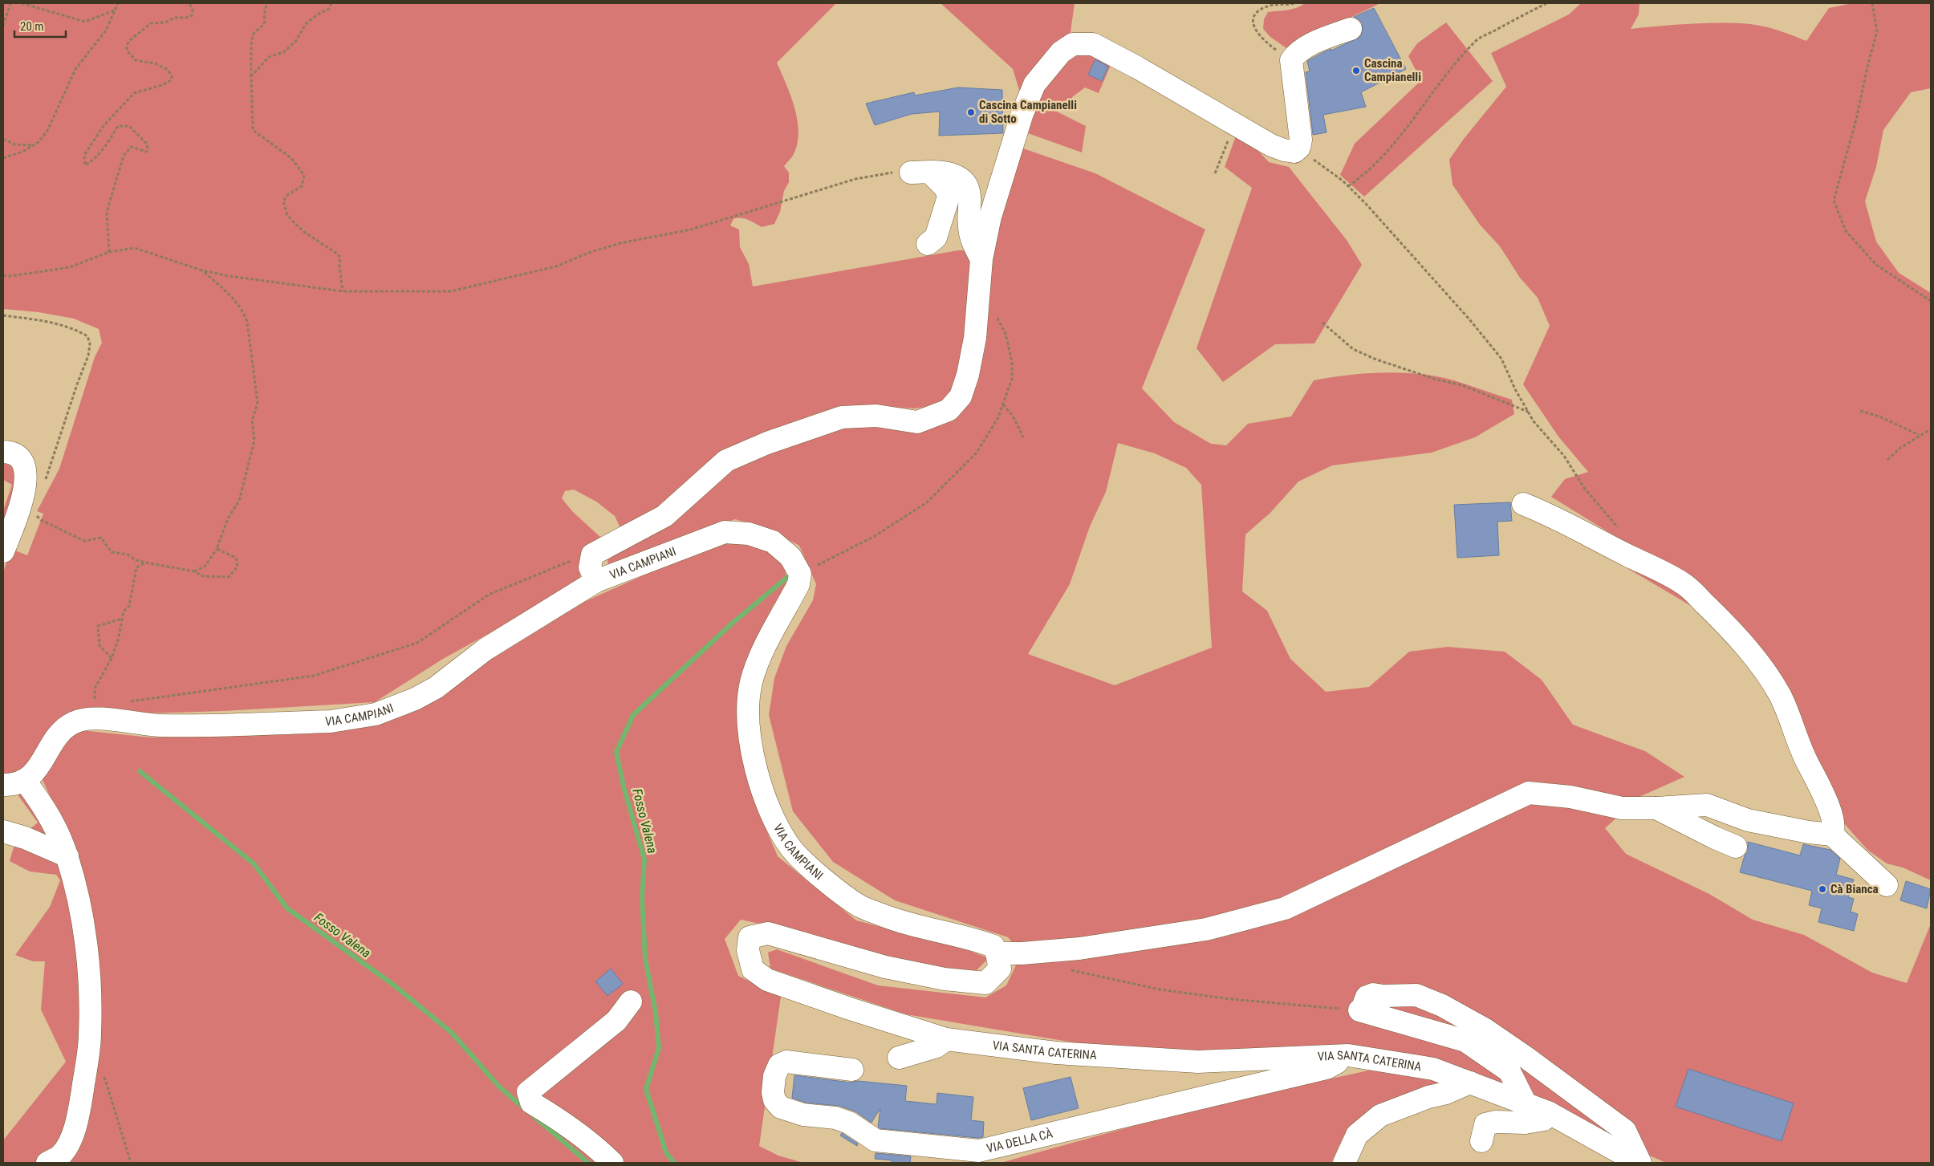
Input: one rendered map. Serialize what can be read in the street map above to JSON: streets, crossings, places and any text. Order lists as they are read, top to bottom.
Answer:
{
  "streets": {
    "street": ["VIA CAMPIANI", "VIA SANTA CATERINA", "VIA DELLA CÀ"]
  },
  "crossings": [
    ["VIA CAMPIANI", "VIA SANTA CATERINA"],
    ["VIA SANTA CATERINA", "VIA DELLA CÀ"]
  ],
  "water": ["Fosso Valena"],
  "places": ["Cascina Campianelli", "Cascina Campianelli di Sotto", "Cà Bianca"],
  "scale_bar": "20 m"
}
